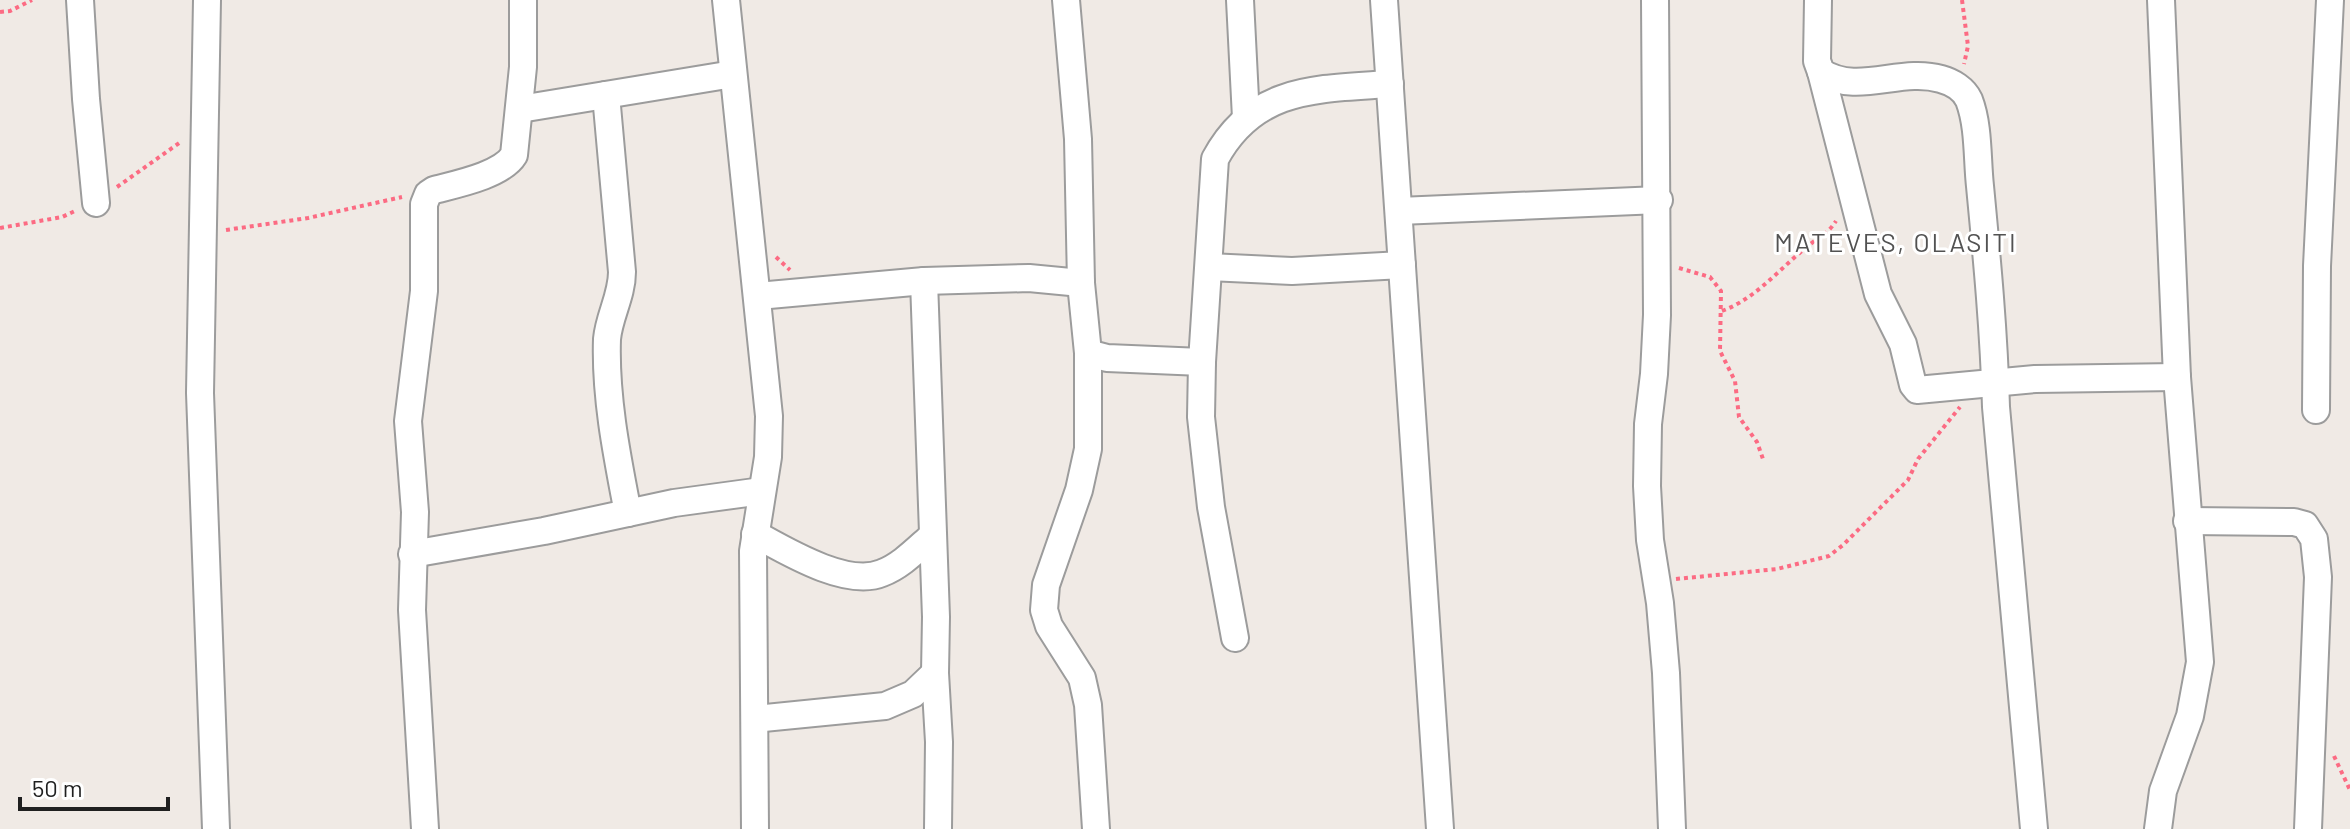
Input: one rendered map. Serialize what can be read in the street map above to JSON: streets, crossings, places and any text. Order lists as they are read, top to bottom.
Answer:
{
  "districts": ["MATEVES, OLASITI"],
  "scale_bar": "50 m"
}
